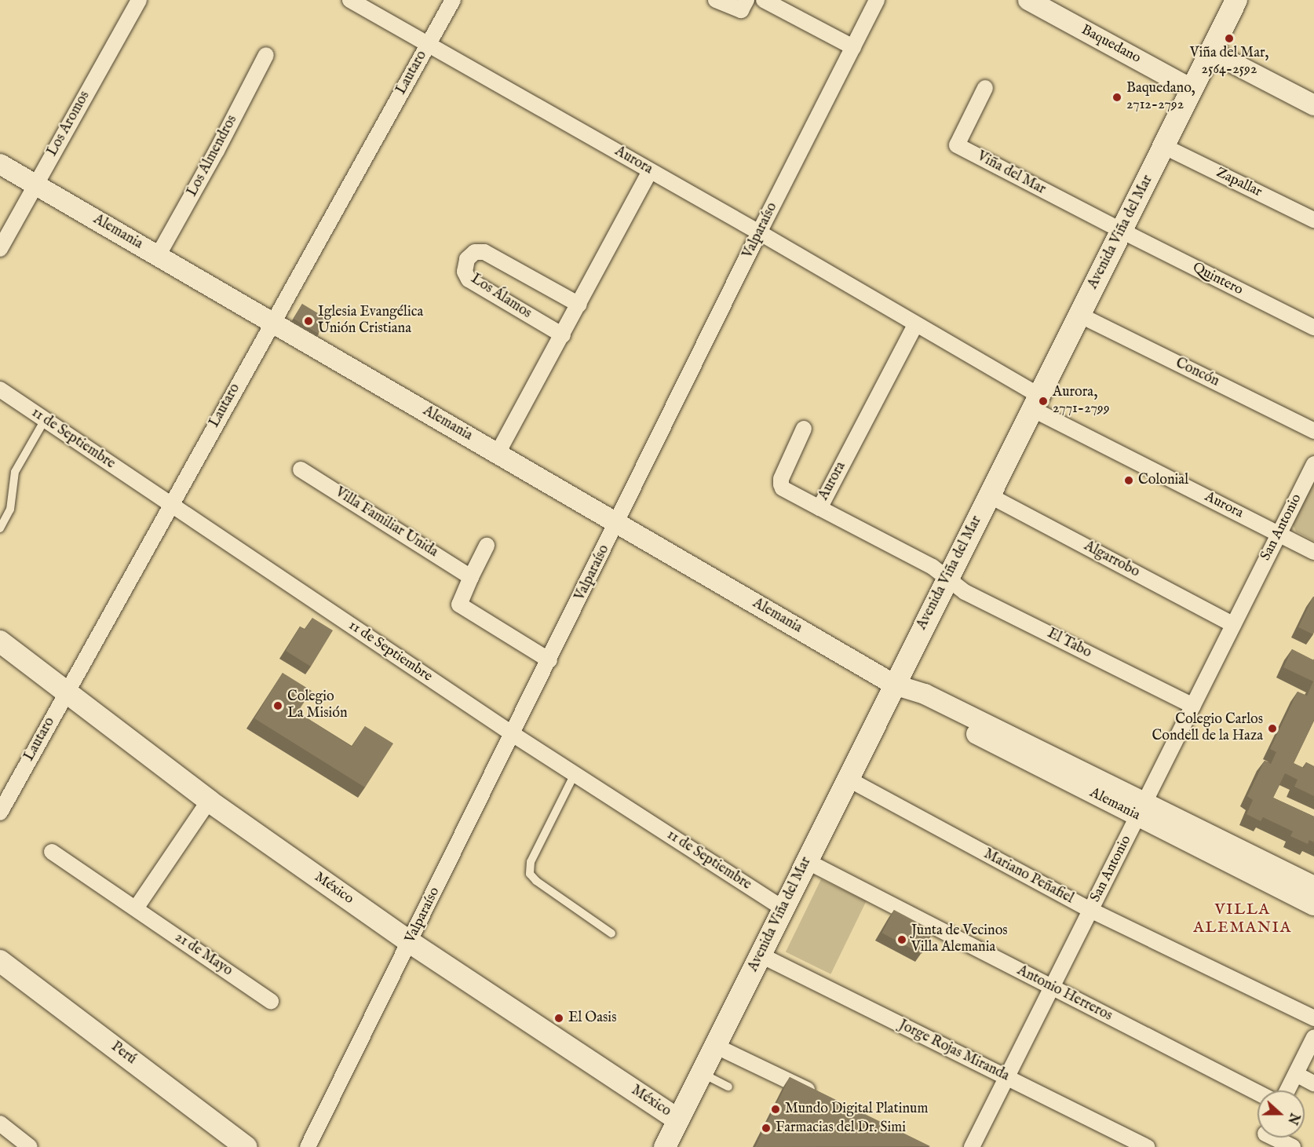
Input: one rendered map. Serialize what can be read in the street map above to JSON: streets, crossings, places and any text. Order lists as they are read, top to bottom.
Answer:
{
  "streets": {
    "main road": ["Avenida Viña del Mar", "México", "Perú"],
    "street": [
      "Baquedano",
      "Lautaro",
      "Los Aromos",
      "Los Almendros",
      "Aurora",
      "Viña del Mar",
      "Zapallar",
      "Valparaíso",
      "Alemania",
      "Quintero",
      "Los Álamos",
      "Concón",
      "11 de Septiembre",
      "Villa Familiar Unida",
      "San Antonio",
      "Algarrobo",
      "El Tabo",
      "Mariano Peñafiel",
      "21 de Mayo",
      "Antonio Herreros",
      "Jorge Rojas Miranda"
    ]
  },
  "crossings": [
    ["Baquedano", "Avenida Viña del Mar"],
    ["Lautaro", "Aurora"],
    ["Lautaro", "Alemania"],
    ["Lautaro", "11 de Septiembre"],
    ["Lautaro", "México"],
    ["Los Aromos", "Alemania"],
    ["Los Almendros", "Alemania"],
    ["Aurora", "Valparaíso"],
    ["Aurora", "Avenida Viña del Mar"],
    ["Aurora", "San Antonio"],
    ["Aurora", "El Tabo"],
    ["Viña del Mar", "Avenida Viña del Mar"],
    ["Viña del Mar", "Quintero"],
    ["Zapallar", "Avenida Viña del Mar"],
    ["Valparaíso", "Alemania"],
    ["Valparaíso", "11 de Septiembre"],
    ["Valparaíso", "México"],
    ["Alemania", "Avenida Viña del Mar"],
    ["Alemania", "San Antonio"],
    ["Avenida Viña del Mar", "Quintero"],
    ["Avenida Viña del Mar", "Concón"],
    ["Avenida Viña del Mar", "11 de Septiembre"],
    ["Avenida Viña del Mar", "Algarrobo"],
    ["Avenida Viña del Mar", "El Tabo"],
    ["Avenida Viña del Mar", "Mariano Peñafiel"],
    ["Avenida Viña del Mar", "México"],
    ["Avenida Viña del Mar", "Antonio Herreros"],
    ["Avenida Viña del Mar", "Jorge Rojas Miranda"],
    ["San Antonio", "Algarrobo"],
    ["San Antonio", "El Tabo"],
    ["San Antonio", "Mariano Peñafiel"],
    ["San Antonio", "Antonio Herreros"],
    ["San Antonio", "Jorge Rojas Miranda"]
  ],
  "districts": ["VILLA ALEMANIA"],
  "places": [
    "Viña del Mar, 2564-2592",
    "Baquedano, 2712-2792",
    "Iglesia Evangélica Unión Cristiana",
    "Aurora, 2771-2799",
    "Colonial",
    "Colegio La Misión",
    "Colegio Carlos Condell de la Haza",
    "Junta de Vecinos Villa Alemania",
    "El Oasis",
    "Mundo Digital Platinum",
    "Farmacias del Dr. Simi"
  ],
  "north": "right"
}
